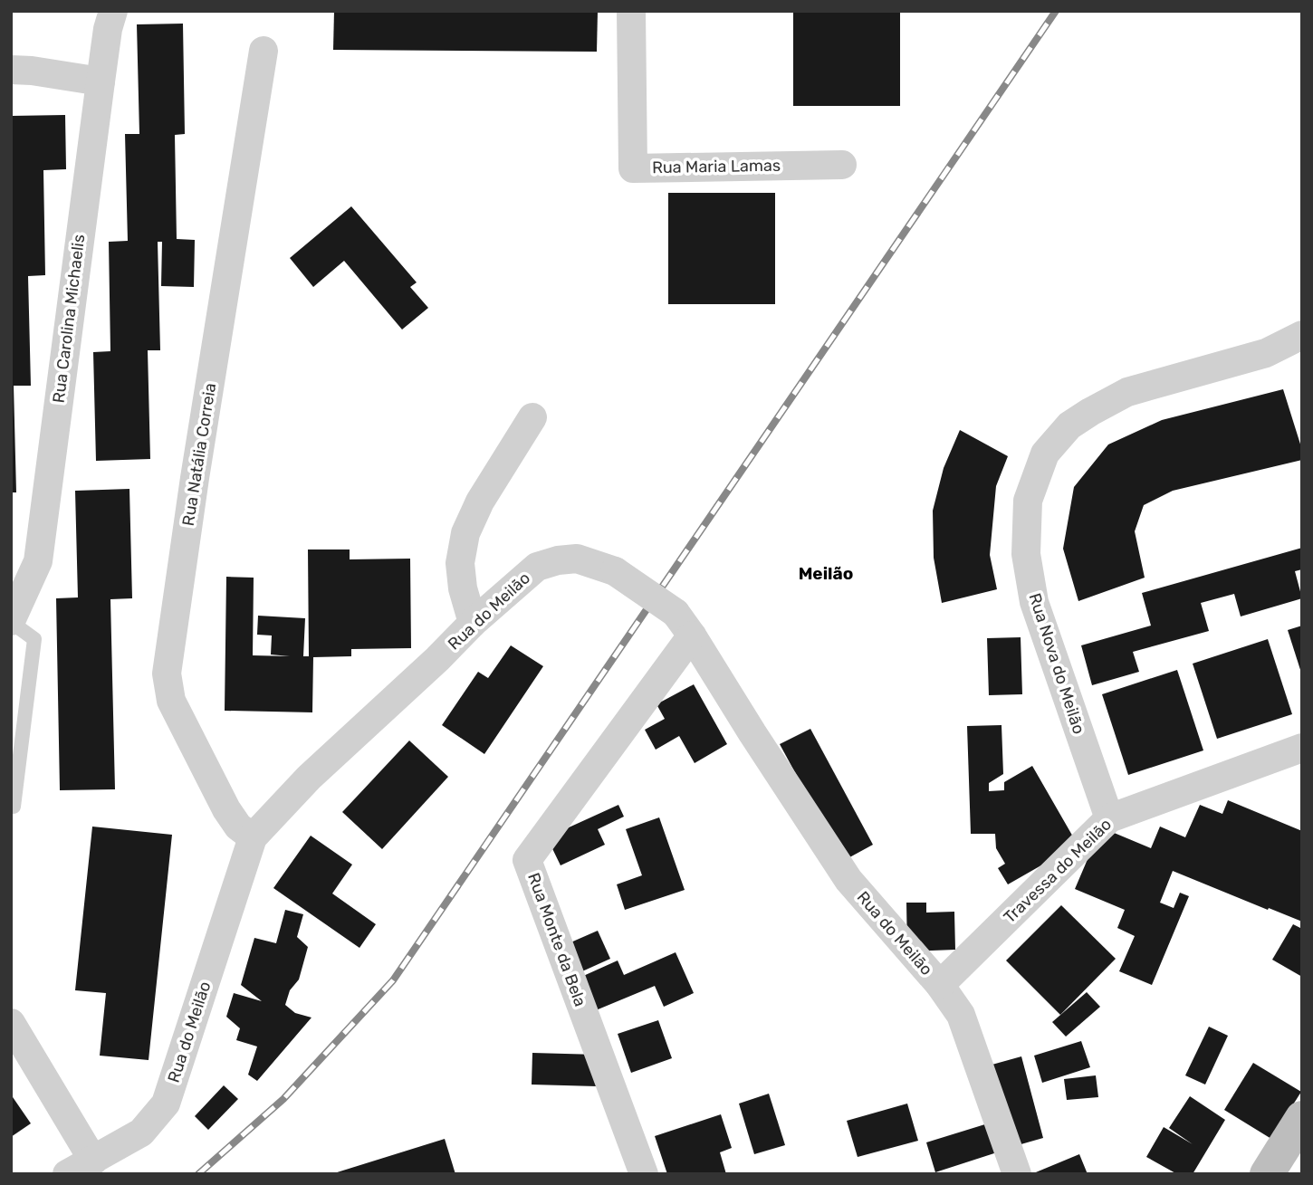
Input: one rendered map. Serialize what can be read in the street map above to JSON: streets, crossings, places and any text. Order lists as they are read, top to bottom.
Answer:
{
  "streets": {
    "street": [
      "Rua Maria Lamas",
      "Rua Carolina Michaelis",
      "Rua Natália Correia",
      "Rua do Meilão",
      "Rua Nova do Meilão",
      "Travessa do Meilão",
      "Rua Monte da Bela"
    ]
  },
  "crossings": [
    ["Rua Natália Correia", "Rua do Meilão"],
    ["Rua do Meilão", "Travessa do Meilão"],
    ["Rua do Meilão", "Rua Monte da Bela"],
    ["Rua Nova do Meilão", "Travessa do Meilão"]
  ],
  "districts": ["Meilão"]
}
